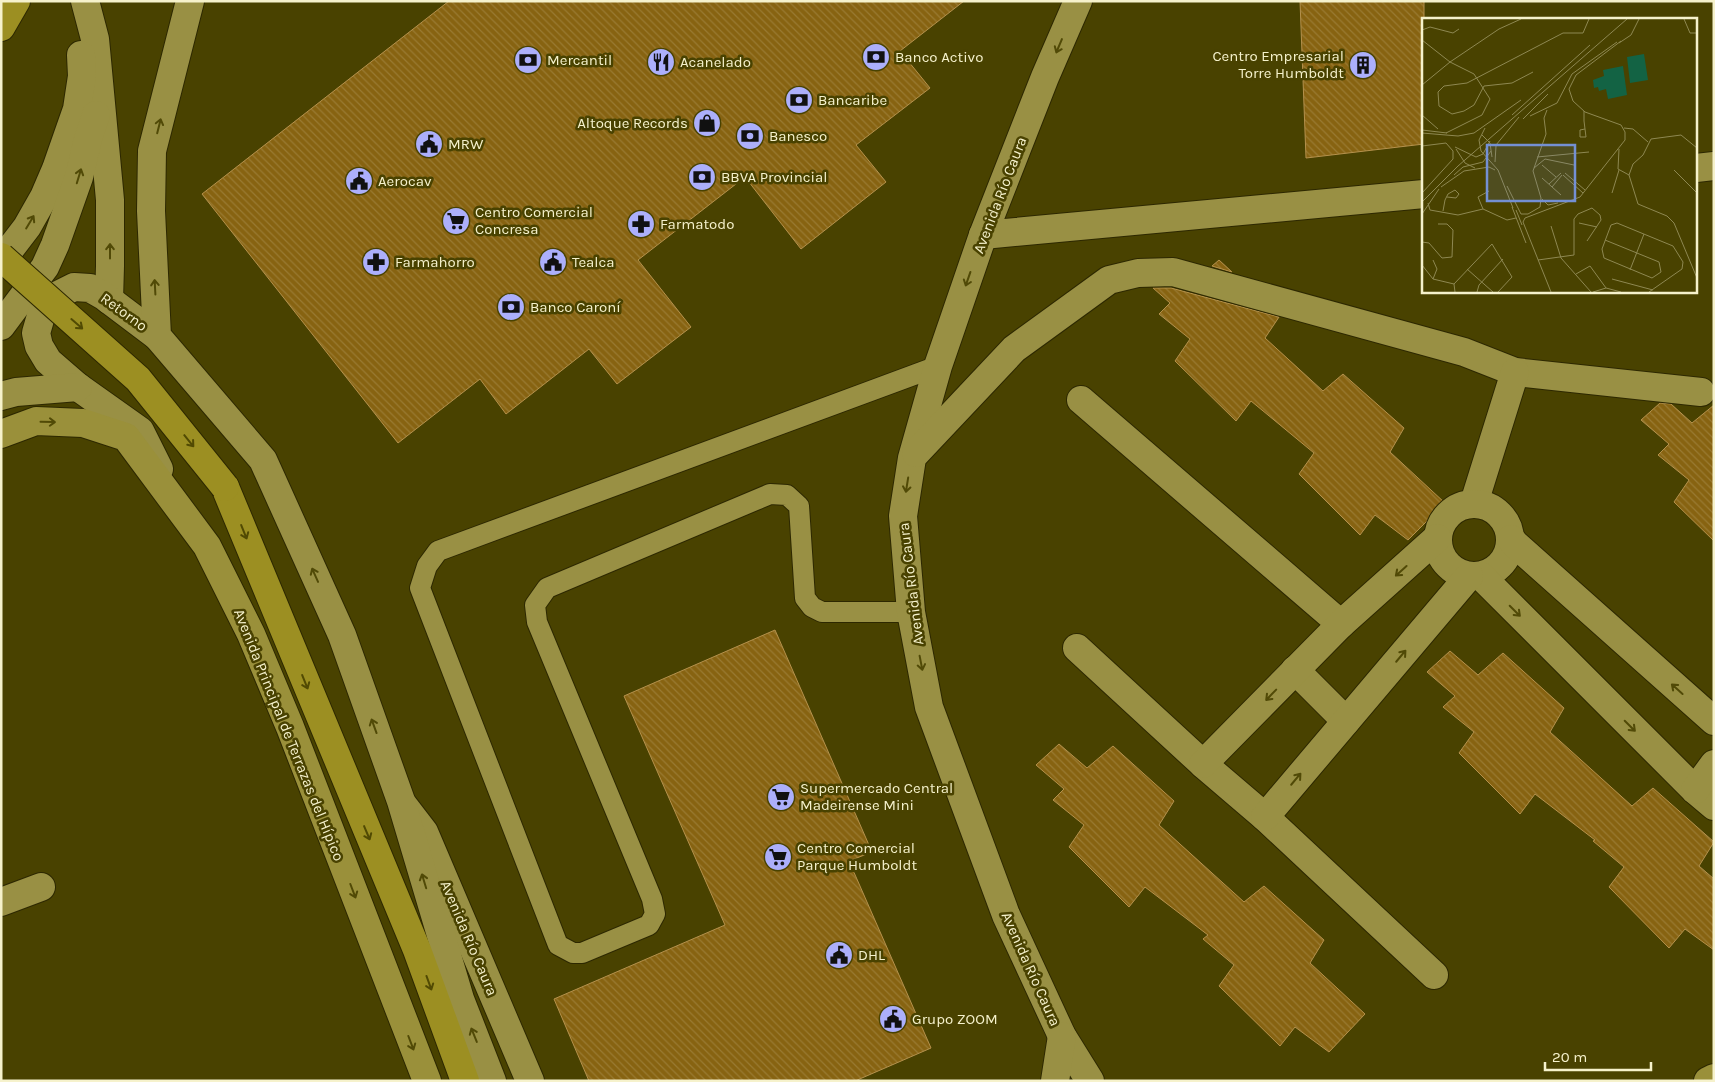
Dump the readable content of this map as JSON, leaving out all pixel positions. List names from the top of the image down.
{
  "streets": {
    "main road": ["Avenida Principal de Terrazas del Hípico"],
    "street": ["Avenida Río Caura", "Retorno"]
  },
  "crossings": [
    ["Retorno", "Avenida Principal de Terrazas del Hípico"]
  ],
  "one_way": ["Avenida Río Caura"],
  "places": {
    "bank": [
      "Banco Activo",
      "Mercantil",
      "Bancaribe",
      "Banesco",
      "BBVA Provincial",
      "Banco Caroní"
    ],
    "restaurant": ["Acanelado"],
    "building": ["Centro Empresarial Torre Humboldt"],
    "shop": ["Altoque Records"],
    "public building": [
      "MRW",
      "Aerocav",
      "Tealca",
      "DHL",
      "Grupo ZOOM"
    ],
    "supermarket": ["Centro Comercial Concresa", "Supermercado Central Madeirense Mini", "Centro Comercial Parque Humboldt"],
    "pharmacy": ["Farmatodo", "Farmahorro"]
  },
  "scale_bar": "20 m"
}
